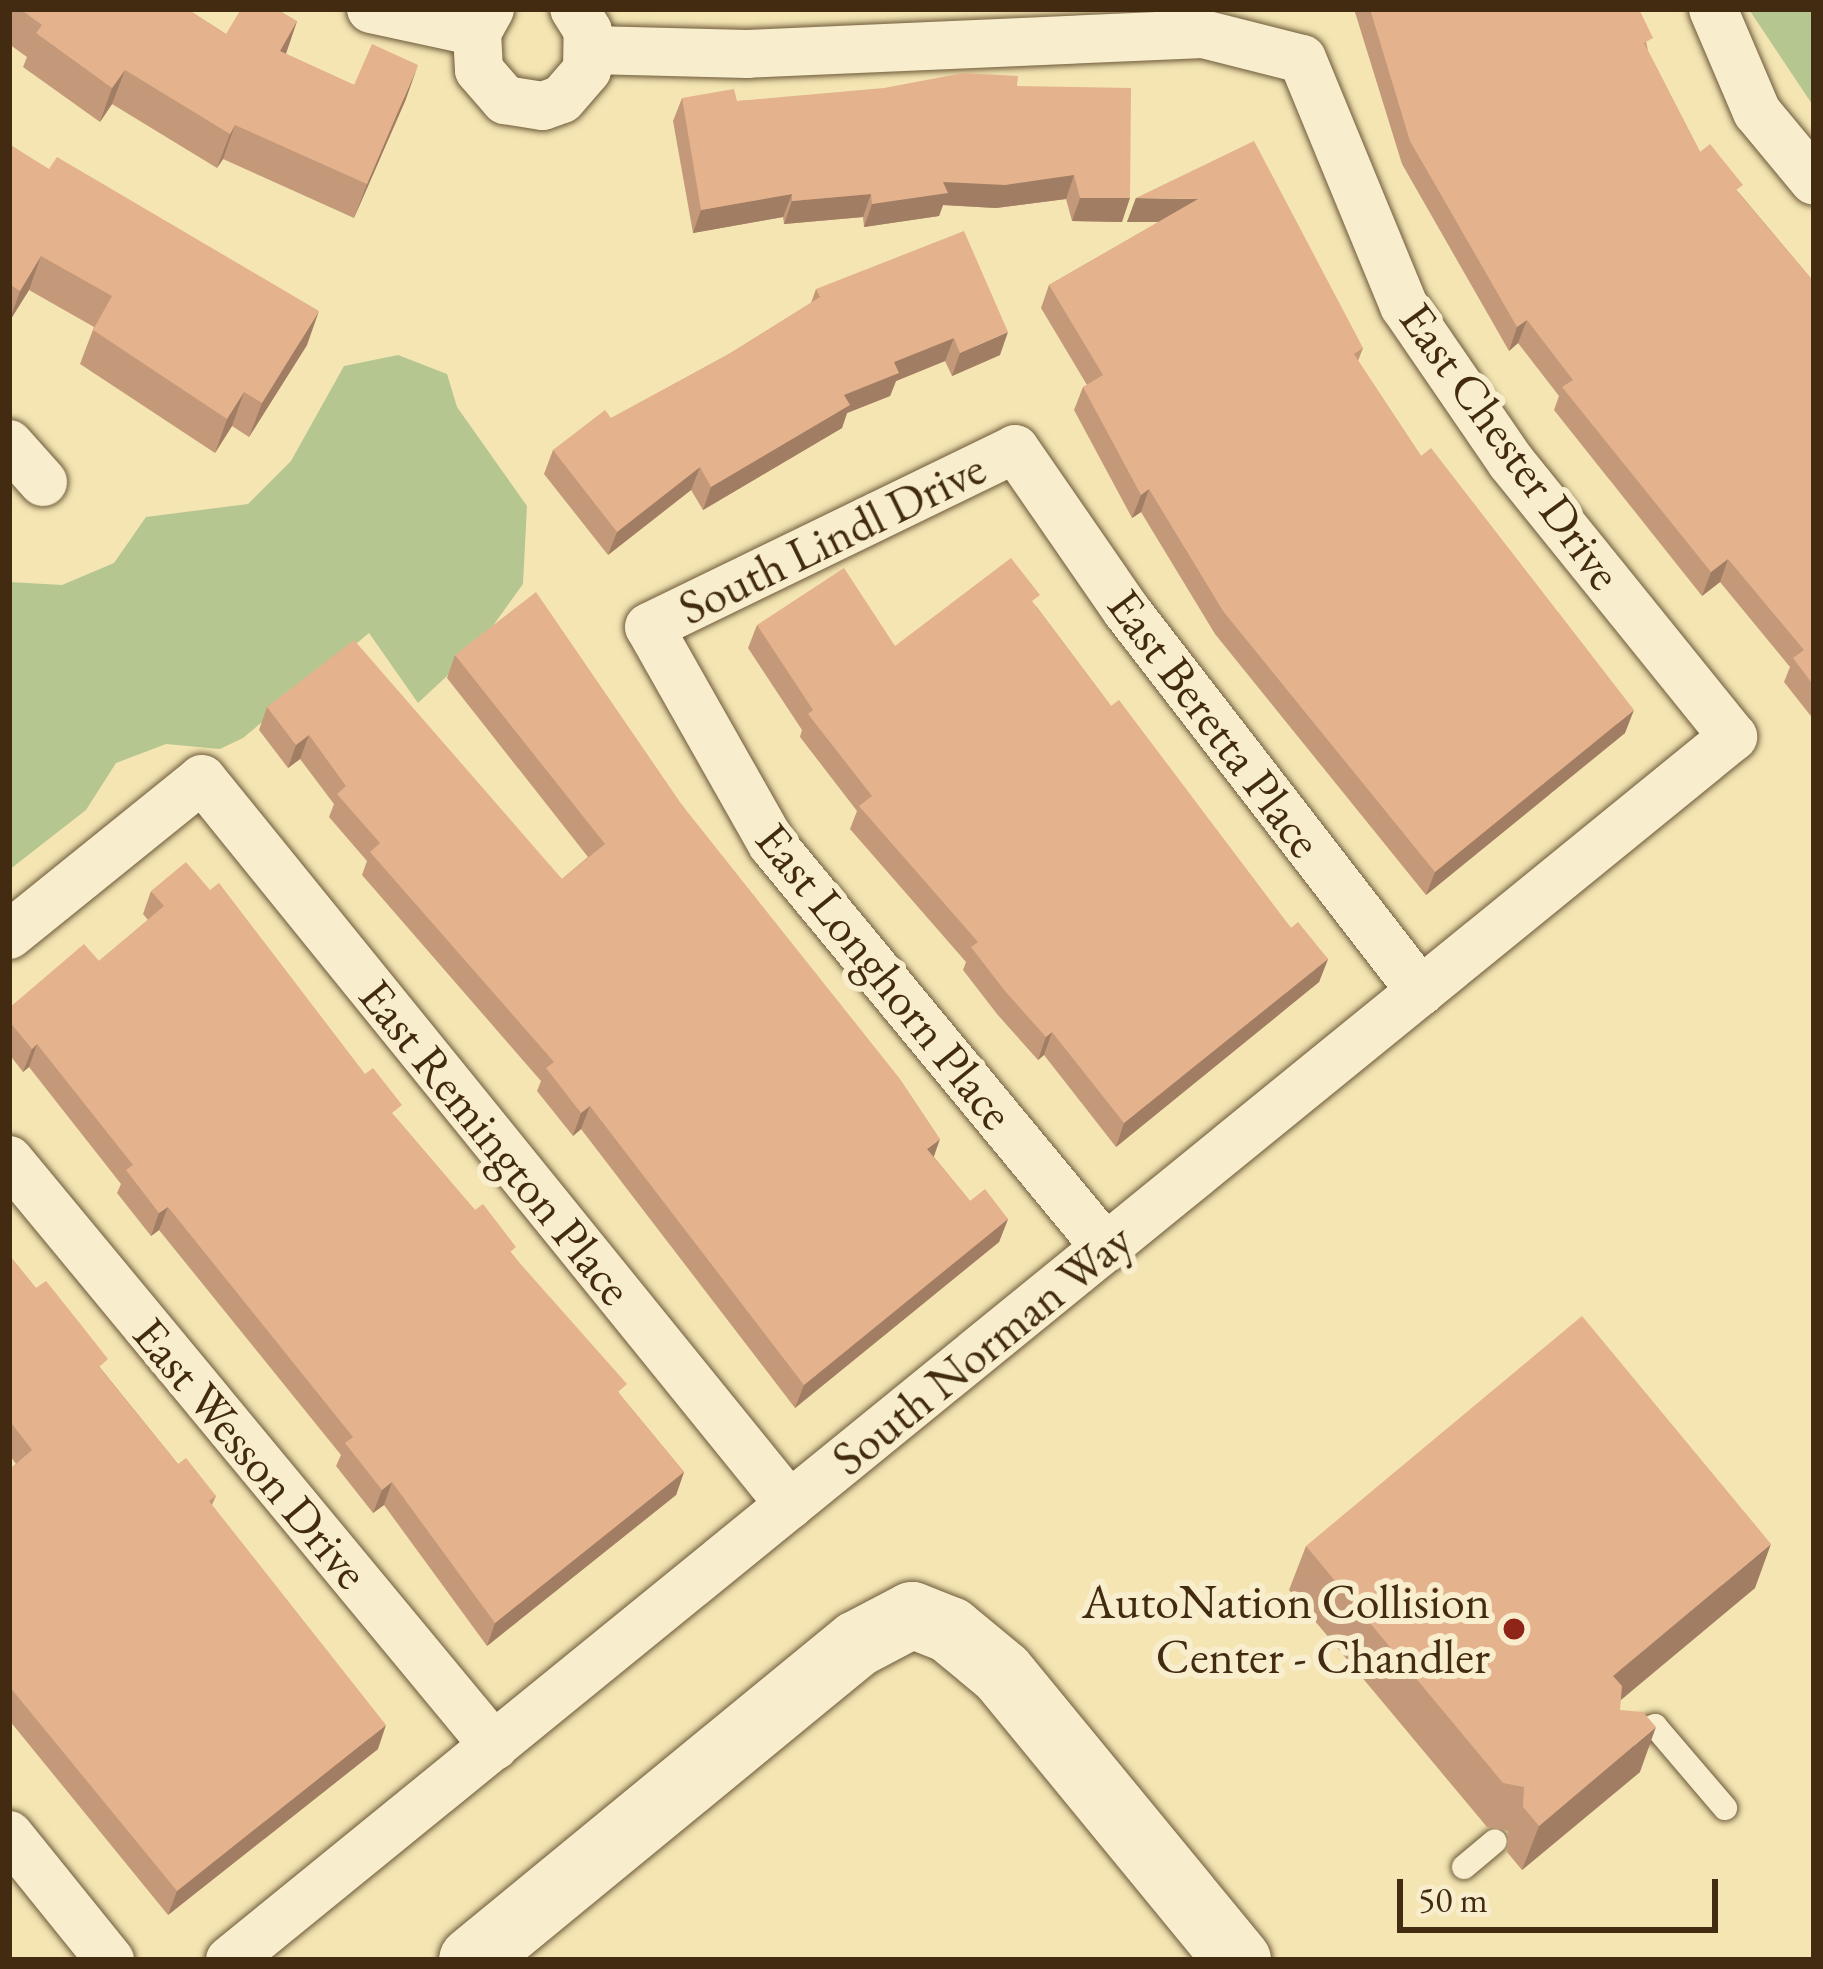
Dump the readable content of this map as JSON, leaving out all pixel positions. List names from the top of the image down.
{
  "streets": {
    "street": [
      "East Chester Drive",
      "South Lindl Drive",
      "East Beretta Place",
      "East Longhorn Place",
      "East Remington Place",
      "South Norman Way",
      "East Wesson Drive"
    ]
  },
  "crossings": [
    ["East Chester Drive", "South Norman Way"],
    ["South Lindl Drive", "East Beretta Place"],
    ["South Lindl Drive", "East Longhorn Place"],
    ["East Beretta Place", "South Norman Way"],
    ["East Longhorn Place", "South Norman Way"],
    ["East Remington Place", "South Norman Way"],
    ["South Norman Way", "East Wesson Drive"]
  ],
  "places": ["AutoNation Collision Center - Chandler"],
  "scale_bar": "50 m"
}
